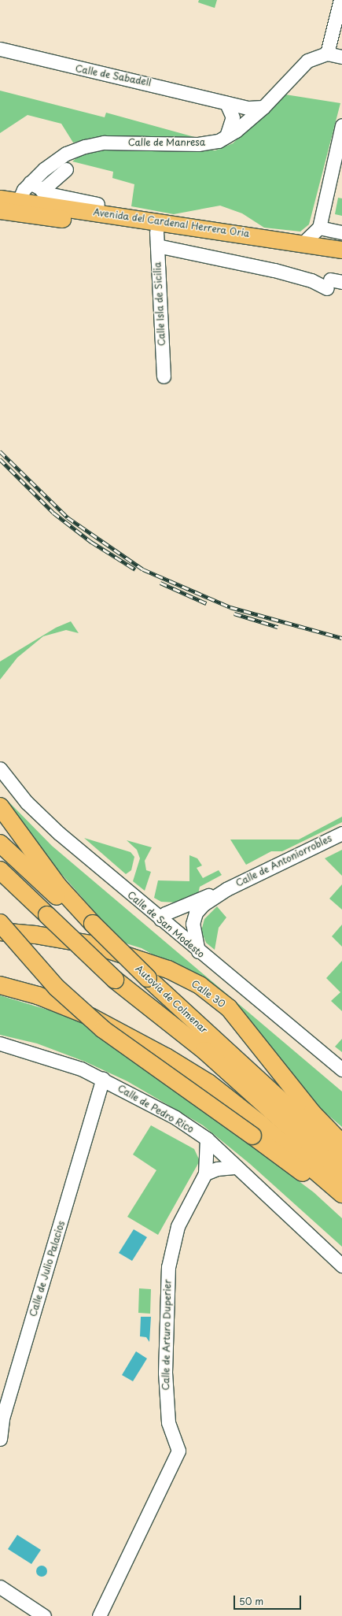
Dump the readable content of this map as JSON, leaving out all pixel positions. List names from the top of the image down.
{
  "streets": {
    "highway": ["Calle 30", "Autovía de Colmenar"],
    "main road": ["Avenida del Cardenal Herrera Oria"],
    "street": [
      "Calle de Sabadell",
      "Calle de Manresa",
      "Calle Isla de Sicilia",
      "Calle de Antoniorrobles",
      "Calle de San Modesto",
      "Calle de Pedro Rico",
      "Calle de Julio Palacios",
      "Calle de Arturo Duperier"
    ]
  },
  "crossings": [
    ["Calle de Sabadell", "Calle de Manresa"],
    ["Calle de Manresa", "Avenida del Cardenal Herrera Oria"],
    ["Avenida del Cardenal Herrera Oria", "Calle Isla de Sicilia"],
    ["Calle de Antoniorrobles", "Calle de San Modesto"],
    ["Calle de Pedro Rico", "Calle de Julio Palacios"],
    ["Calle de Pedro Rico", "Calle de Arturo Duperier"]
  ],
  "scale_bar": "50 m"
}
